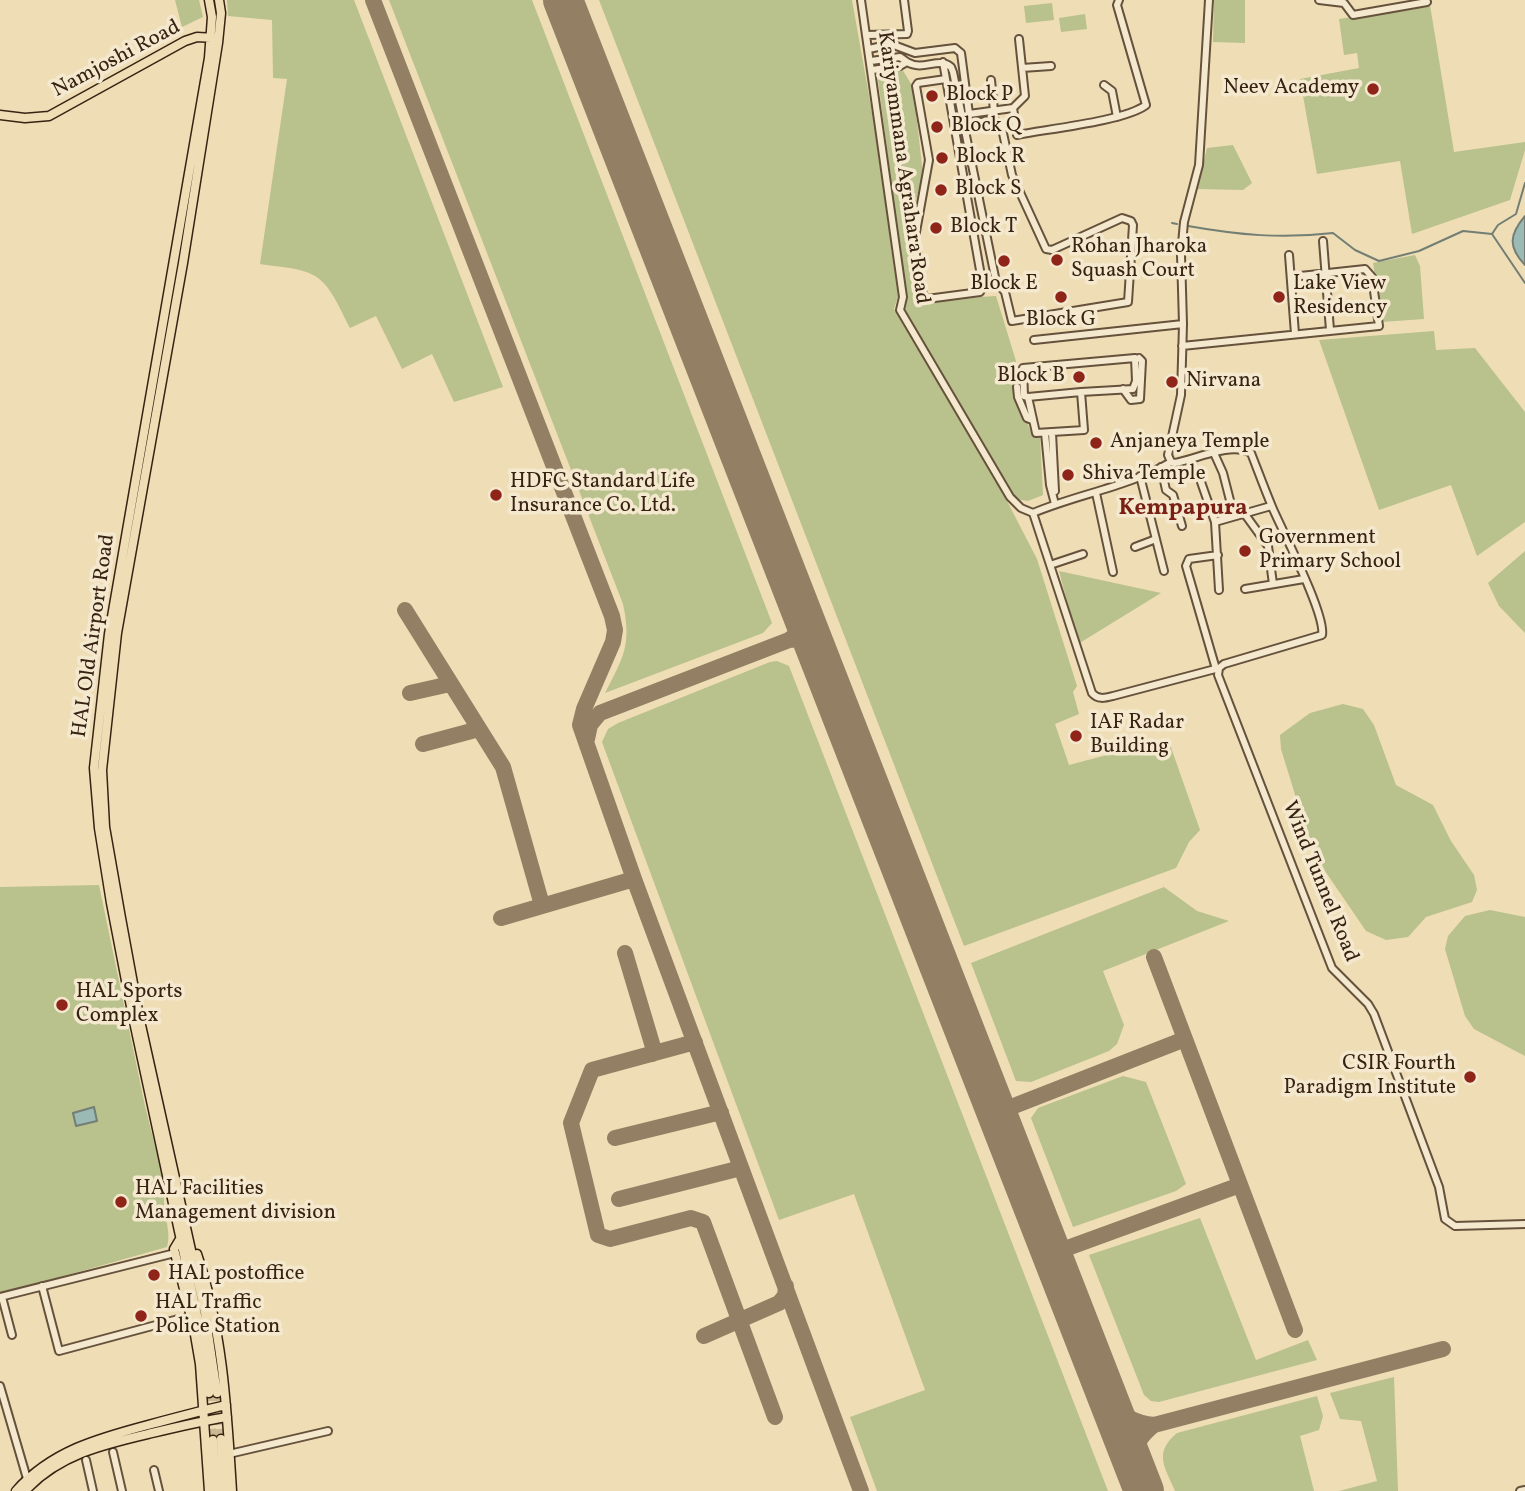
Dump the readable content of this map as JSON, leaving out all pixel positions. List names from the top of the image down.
{
  "streets": {
    "main road": ["Namjoshi Road", "HAL Old Airport Road"],
    "street": ["Kariyammana Agrahara Road", "Wind Tunnel Road"]
  },
  "crossings": [
    ["Namjoshi Road", "HAL Old Airport Road"]
  ],
  "districts": ["Kempapura"],
  "places": [
    "Neev Academy",
    "Block P",
    "Block Q",
    "Block R",
    "Block S",
    "Block T",
    "Rohan Jharoka Squash Court",
    "Block E",
    "Block G",
    "Lake View Residency",
    "Block B",
    "Nirvana",
    "Anjaneya Temple",
    "Shiva Temple",
    "HDFC Standard Life Insurance Co. Ltd.",
    "Government Primary School",
    "IAF Radar Building",
    "HAL Sports Complex",
    "CSIR Fourth Paradigm Institute",
    "HAL Facilities Management division",
    "HAL postoffice",
    "HAL Traffic Police Station"
  ]
}
